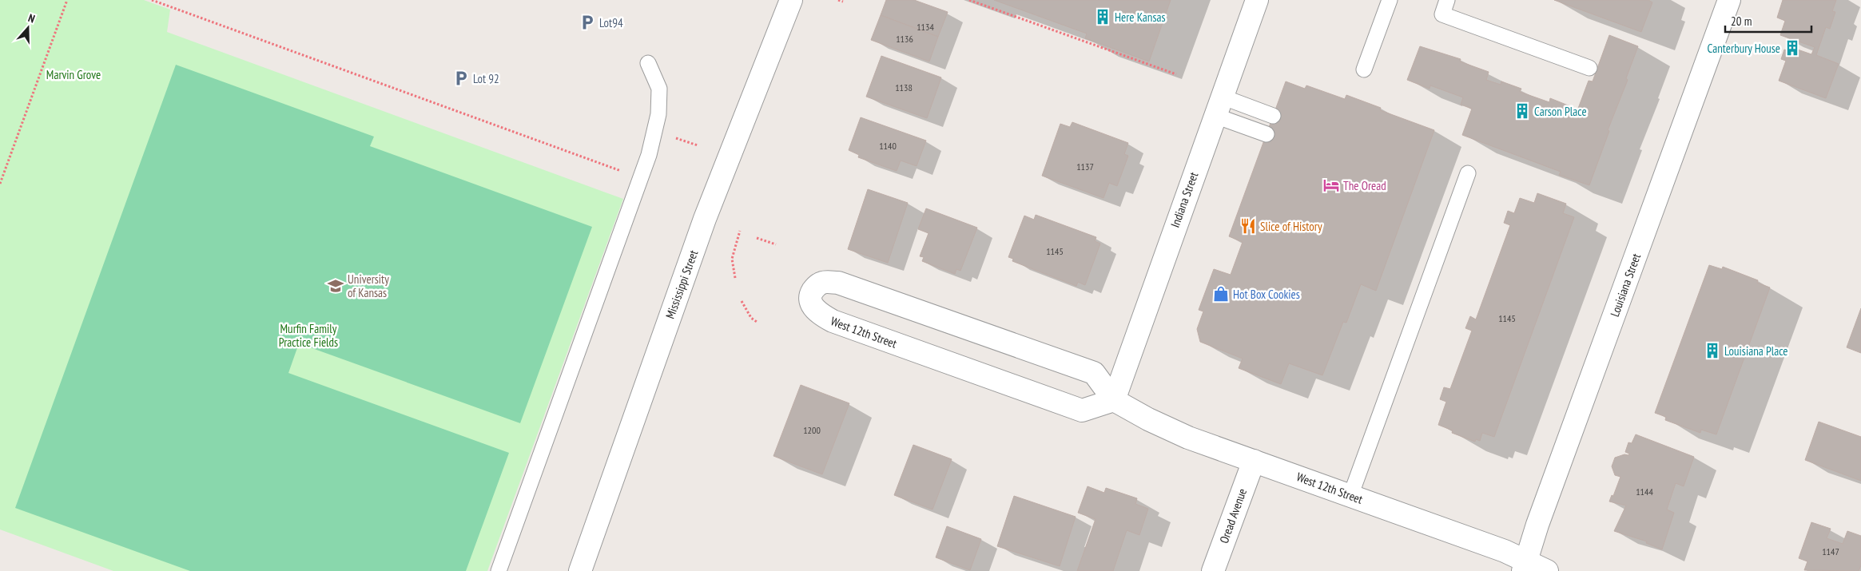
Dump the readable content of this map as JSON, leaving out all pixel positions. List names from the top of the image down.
{
  "streets": {
    "street": [
      "Indiana Street",
      "Mississippi Street",
      "Louisiana Street",
      "West 12th Street",
      "Oread Avenue"
    ]
  },
  "crossings": [
    ["Indiana Street", "West 12th Street"],
    ["Louisiana Street", "West 12th Street"],
    ["West 12th Street", "Oread Avenue"]
  ],
  "parks": ["Marvin Grove", "Murfin Family Practice Fields"],
  "places": {
    "building": [
      "Here Kansas",
      "Canterbury House",
      "Carson Place",
      "Louisiana Place"
    ],
    "parking": ["Lot94", "Lot 92"],
    "hotel": ["The Oread"],
    "restaurant": ["Slice of History"],
    "school or university": ["University of Kansas"],
    "shop": ["Hot Box Cookies"]
  },
  "house_numbers": [
    "1134",
    "1136",
    "1138",
    "1140",
    "1137",
    "1145",
    "1145",
    "1200",
    "1144",
    "1147"
  ],
  "scale_bar": "20 m",
  "north": "top"
}
